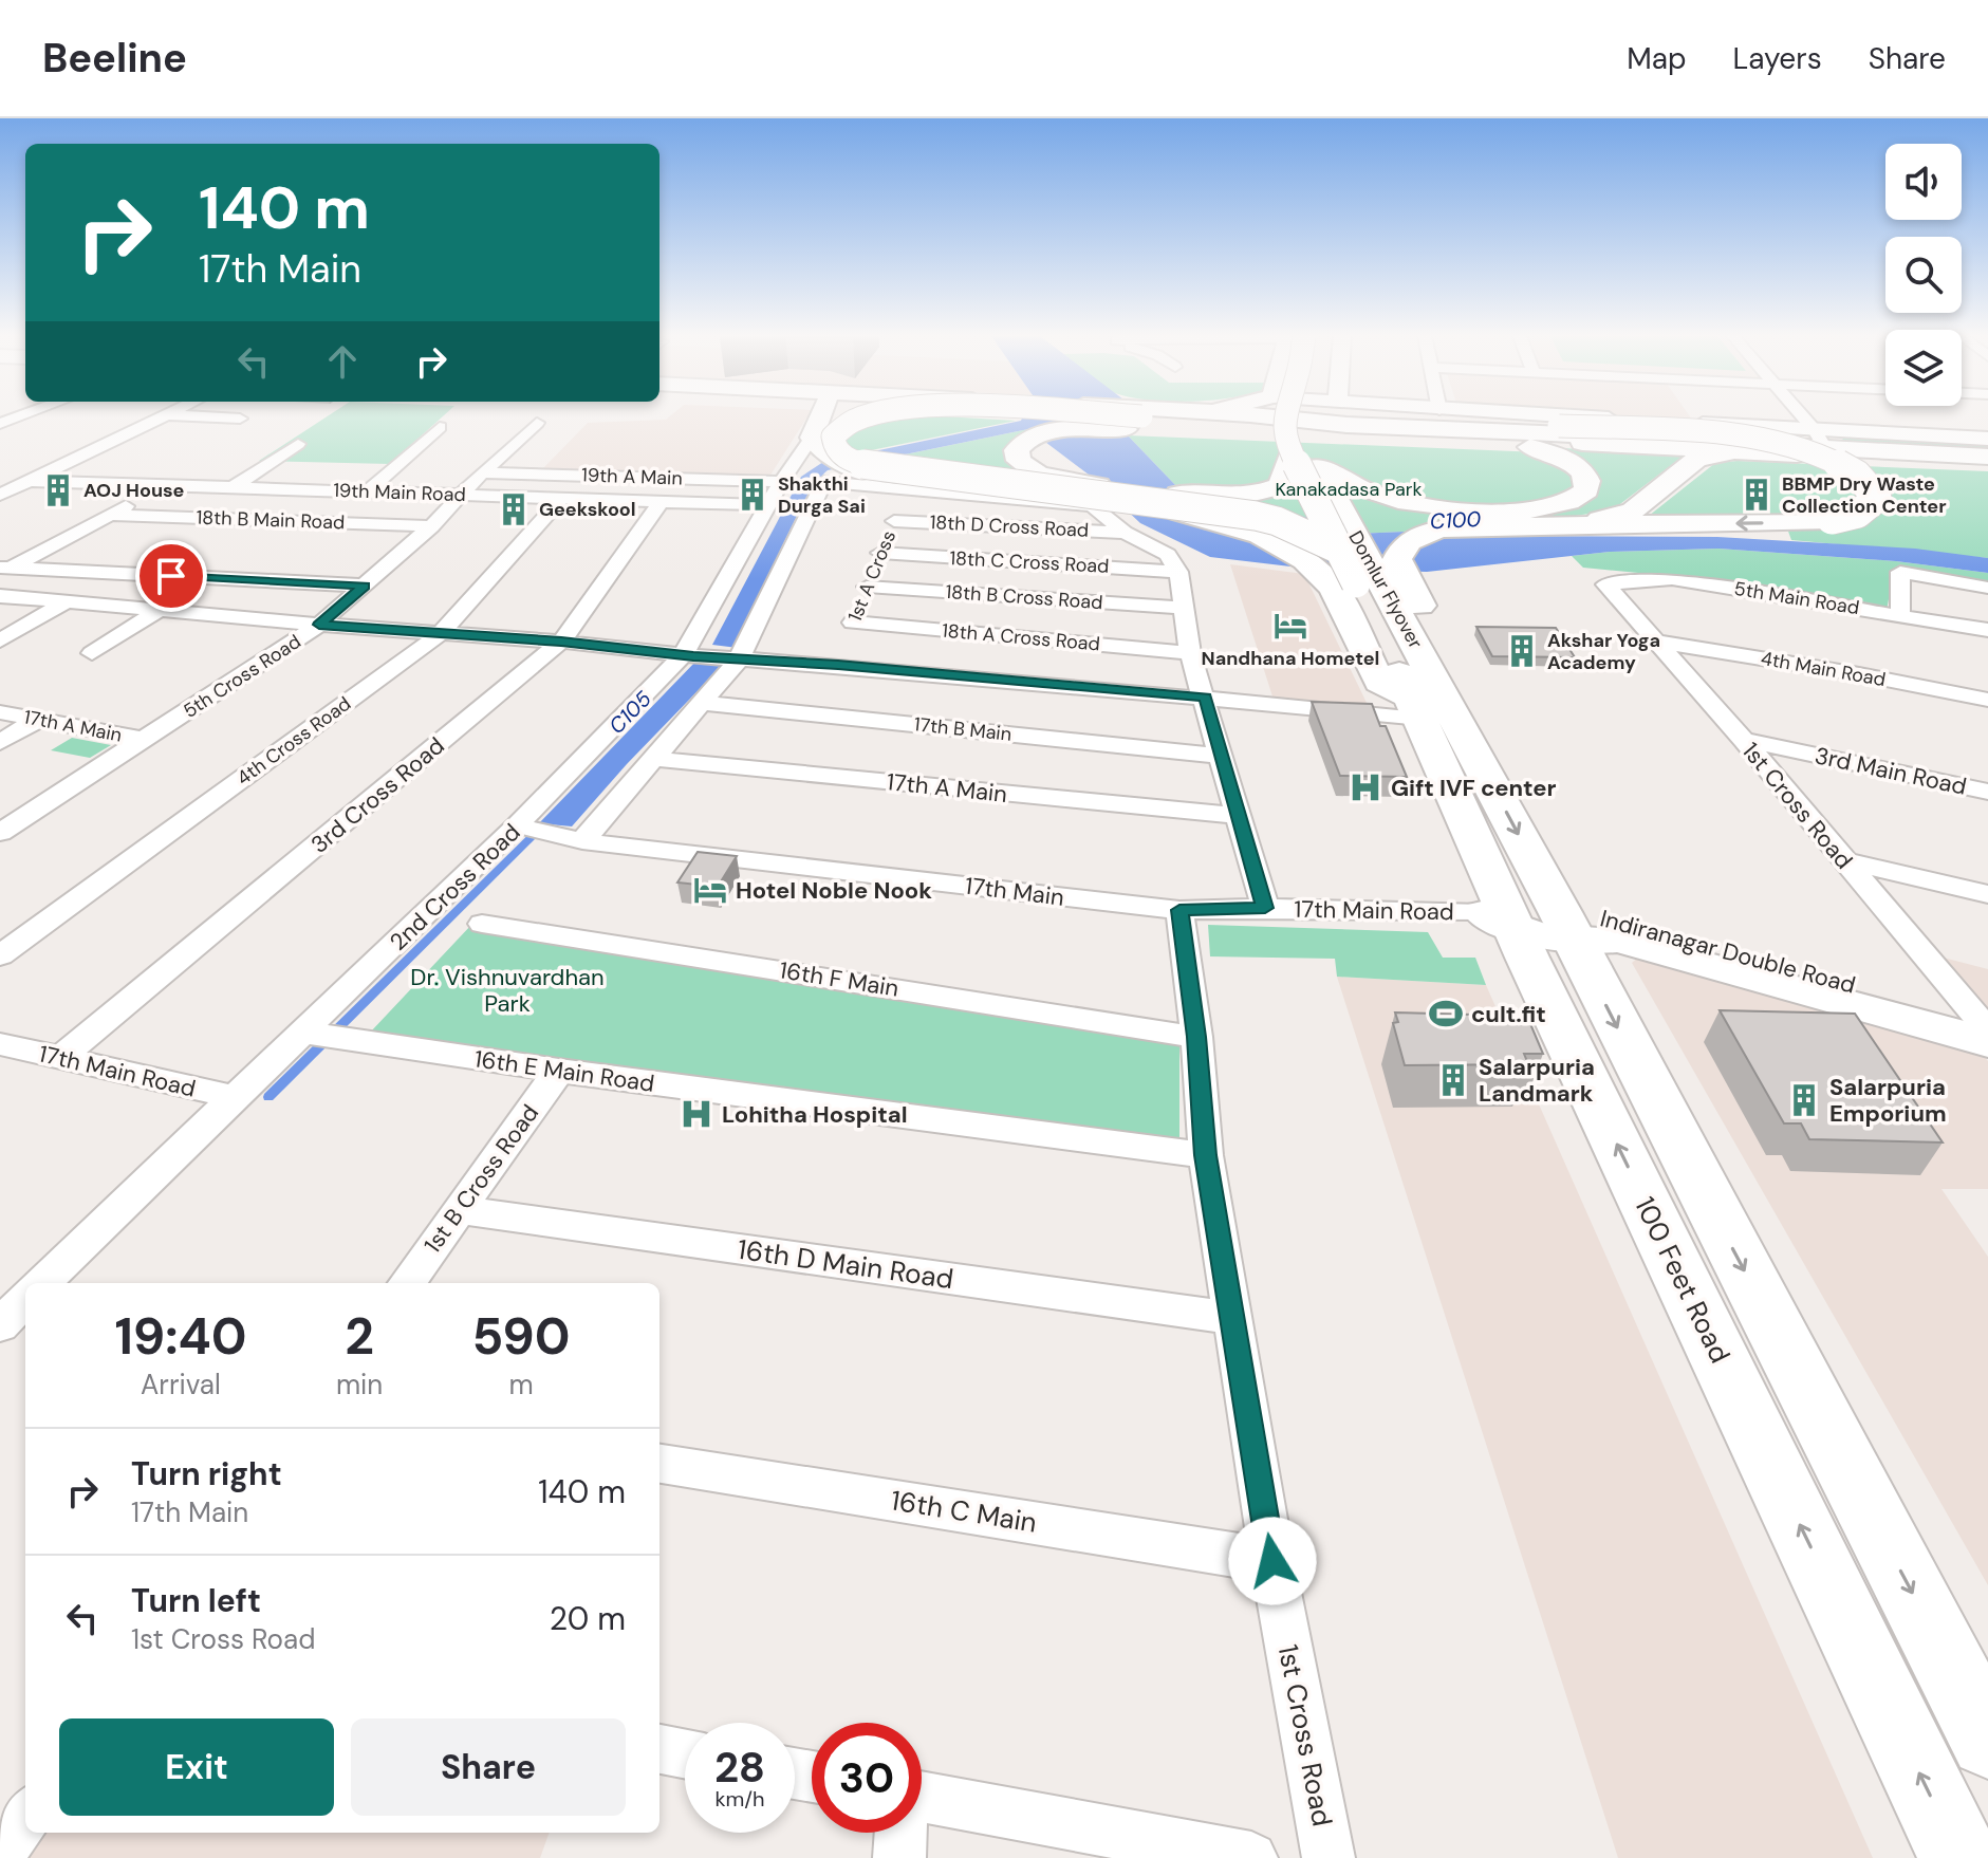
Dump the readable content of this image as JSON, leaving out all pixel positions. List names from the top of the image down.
{
  "streets": {
    "main road": ["Domlur Flyover", "100 Feet Road"],
    "street": [
      "19th A Main",
      "19th Main Road",
      "18th B Main Road",
      "18th D Cross Road",
      "18th C Cross Road",
      "1st A Cross",
      "18th B Cross Road",
      "5th Main Road",
      "18th A Cross Road",
      "4th Main Road",
      "5th Cross Road",
      "17th A Main",
      "17th B Main",
      "4th Cross Road",
      "3rd Main Road",
      "3rd Cross Road",
      "1st Cross Road",
      "2nd Cross Road",
      "17th Main",
      "17th Main Road",
      "Indiranagar Double Road",
      "16th F Main",
      "16th E Main Road",
      "1st B Cross Road",
      "16th D Main Road",
      "16th C Main"
    ]
  },
  "crossings": [
    ["19th A Main", "19th Main Road"],
    ["19th A Main", "5th Cross Road"],
    ["19th A Main", "2nd Cross Road"],
    ["19th Main Road", "5th Cross Road"],
    ["19th Main Road", "4th Cross Road"],
    ["19th Main Road", "3rd Cross Road"],
    ["19th Main Road", "2nd Cross Road"],
    ["18th B Main Road", "5th Cross Road"],
    ["18th D Cross Road", "1st A Cross"],
    ["18th C Cross Road", "1st A Cross"],
    ["1st A Cross", "18th B Cross Road"],
    ["1st A Cross", "18th A Cross Road"],
    ["Domlur Flyover", "100 Feet Road"],
    ["5th Main Road", "1st Cross Road"],
    ["4th Main Road", "1st Cross Road"],
    ["5th Cross Road", "17th A Main"],
    ["3rd Main Road", "1st Cross Road"],
    ["3rd Cross Road", "17th Main Road"],
    ["1st Cross Road", "17th Main"],
    ["1st Cross Road", "Indiranagar Double Road"],
    ["1st Cross Road", "16th F Main"],
    ["1st Cross Road", "16th E Main Road"],
    ["1st Cross Road", "16th D Main Road"],
    ["1st Cross Road", "16th C Main"],
    ["2nd Cross Road", "17th Main Road"],
    ["2nd Cross Road", "16th E Main Road"],
    ["17th Main", "17th Main Road"],
    ["17th Main Road", "Indiranagar Double Road"],
    ["17th Main Road", "100 Feet Road"],
    ["Indiranagar Double Road", "100 Feet Road"],
    ["16th E Main Road", "1st B Cross Road"],
    ["1st B Cross Road", "16th D Main Road"]
  ],
  "water": ["C100", "C105"],
  "parks": ["Kanakadasa Park", "Dr. Vishnuvardhan Park"],
  "places": {
    "building": [
      "AOJ House",
      "Shakthi Durga Sai",
      "BBMP Dry Waste Collection Center",
      "Geekskool",
      "Akshar Yoga Academy",
      "Salarpuria Landmark",
      "Salarpuria Emporium"
    ],
    "hotel": ["Nandhana Hometel", "Hotel Noble Nook"],
    "hospital": ["Gift IVF center", "Lohitha Hospital"],
    "sports": ["cult.fit"]
  },
  "page": {
    "header": "Beeline",
    "nav": ["Map", "Layers", "Share"],
    "turn": ["140 m", "17th Main"],
    "eta": [
      "19:40",
      "Arrival",
      "2",
      "min",
      "590",
      "m"
    ],
    "list": [
      {
        "name": "Turn right",
        "note": "17th Main",
        "value": "140 m"
      },
      {
        "name": "Turn left",
        "note": "1st Cross Road",
        "value": "20 m"
      }
    ],
    "buttons": ["Exit", "Share"],
    "speed": "28 km/h",
    "limit": "30"
  }
}
